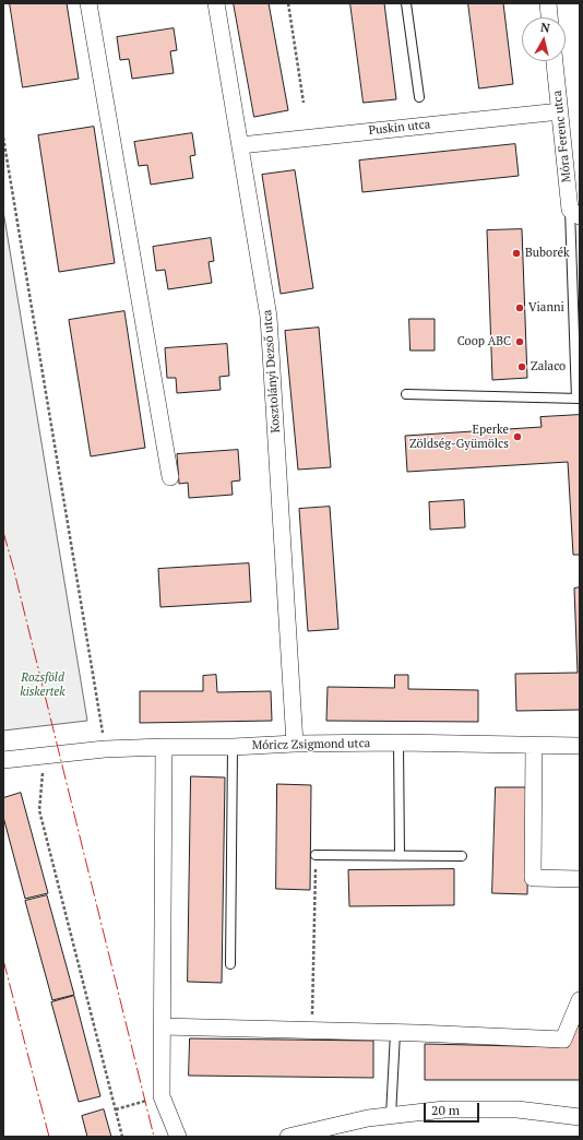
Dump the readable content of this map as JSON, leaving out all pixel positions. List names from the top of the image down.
{
  "streets": {
    "street": [
      "Puskin utca",
      "Móra Ferenc utca",
      "Kosztolányi Dezső utca",
      "Móricz Zsigmond utca"
    ]
  },
  "crossings": [
    ["Puskin utca", "Móra Ferenc utca"],
    ["Puskin utca", "Kosztolányi Dezső utca"],
    ["Kosztolányi Dezső utca", "Móricz Zsigmond utca"]
  ],
  "parks": ["Rozsföld kiskertek"],
  "places": [
    "Buborék",
    "Vianni",
    "Coop ABC",
    "Zalaco",
    "Eperke Zöldség-Gyümölcs"
  ],
  "scale_bar": "20 m",
  "north": "top"
}
